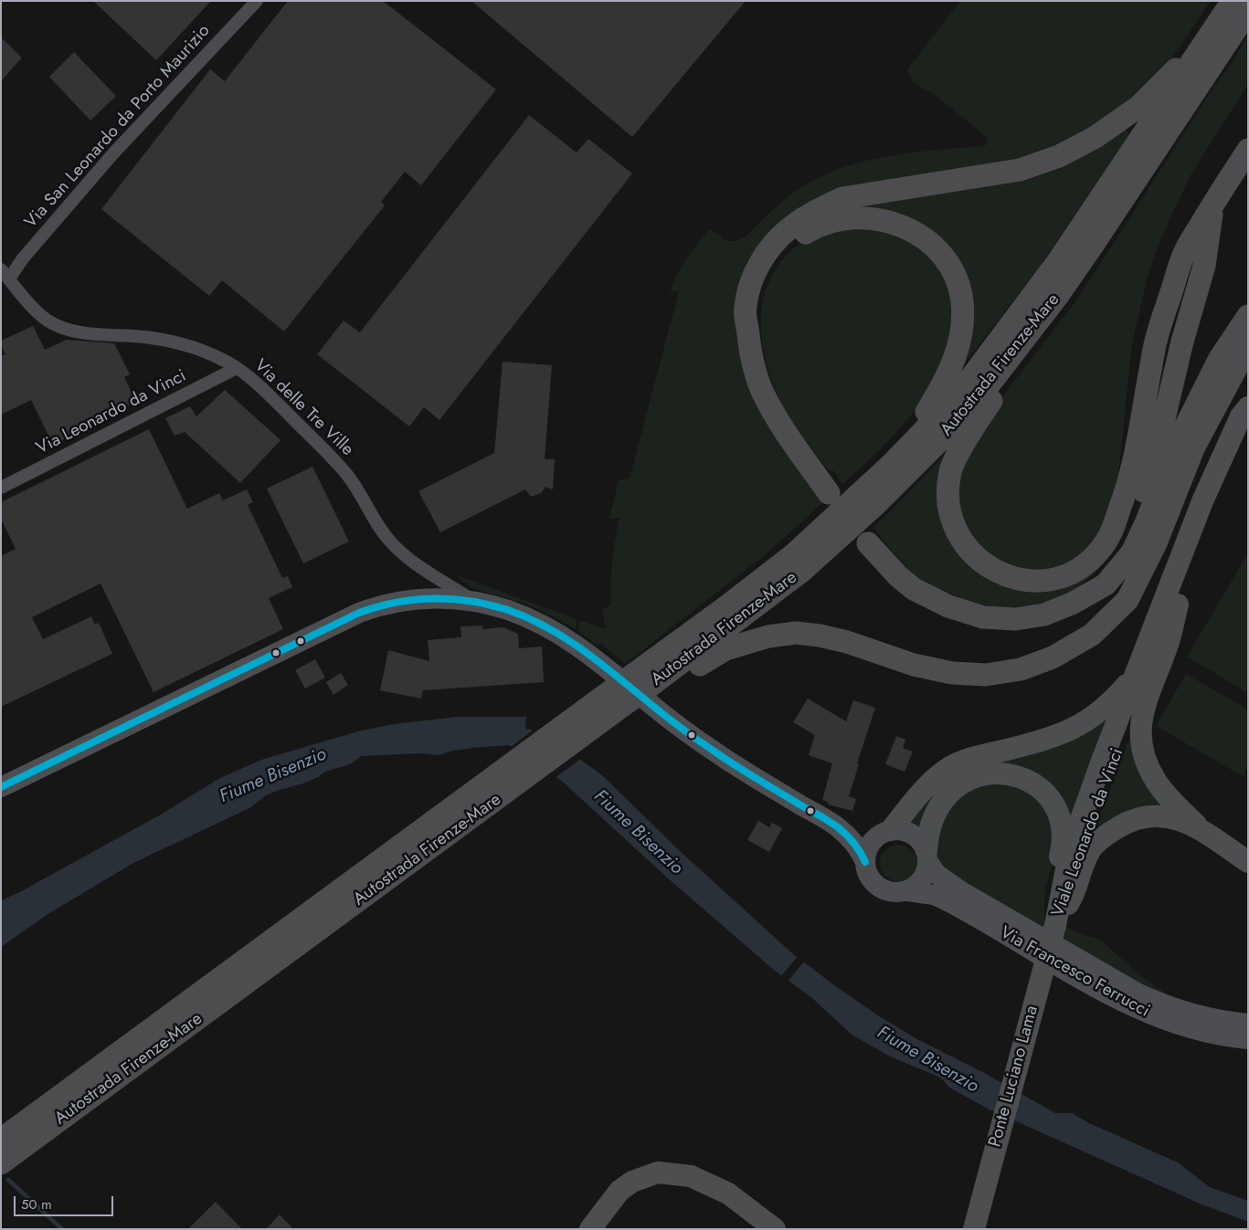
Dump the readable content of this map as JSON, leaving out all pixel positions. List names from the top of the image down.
{
  "streets": {
    "highway": ["Autostrada Firenze-Mare", "Viale Leonardo da Vinci", "Ponte Luciano Lama"],
    "main road": ["Via Francesco Ferrucci"],
    "street": ["Via San Leonardo da Porto Maurizio", "Via delle Tre Ville", "Via Leonardo da Vinci"]
  },
  "crossings": [
    ["Via San Leonardo da Porto Maurizio", "Via delle Tre Ville"],
    ["Via delle Tre Ville", "Via Leonardo da Vinci"],
    ["Via delle Tre Ville", "Via Francesco Ferrucci"],
    ["Viale Leonardo da Vinci", "Ponte Luciano Lama"]
  ],
  "water": ["Fiume Bisenzio"],
  "scale_bar": "50 m"
}
